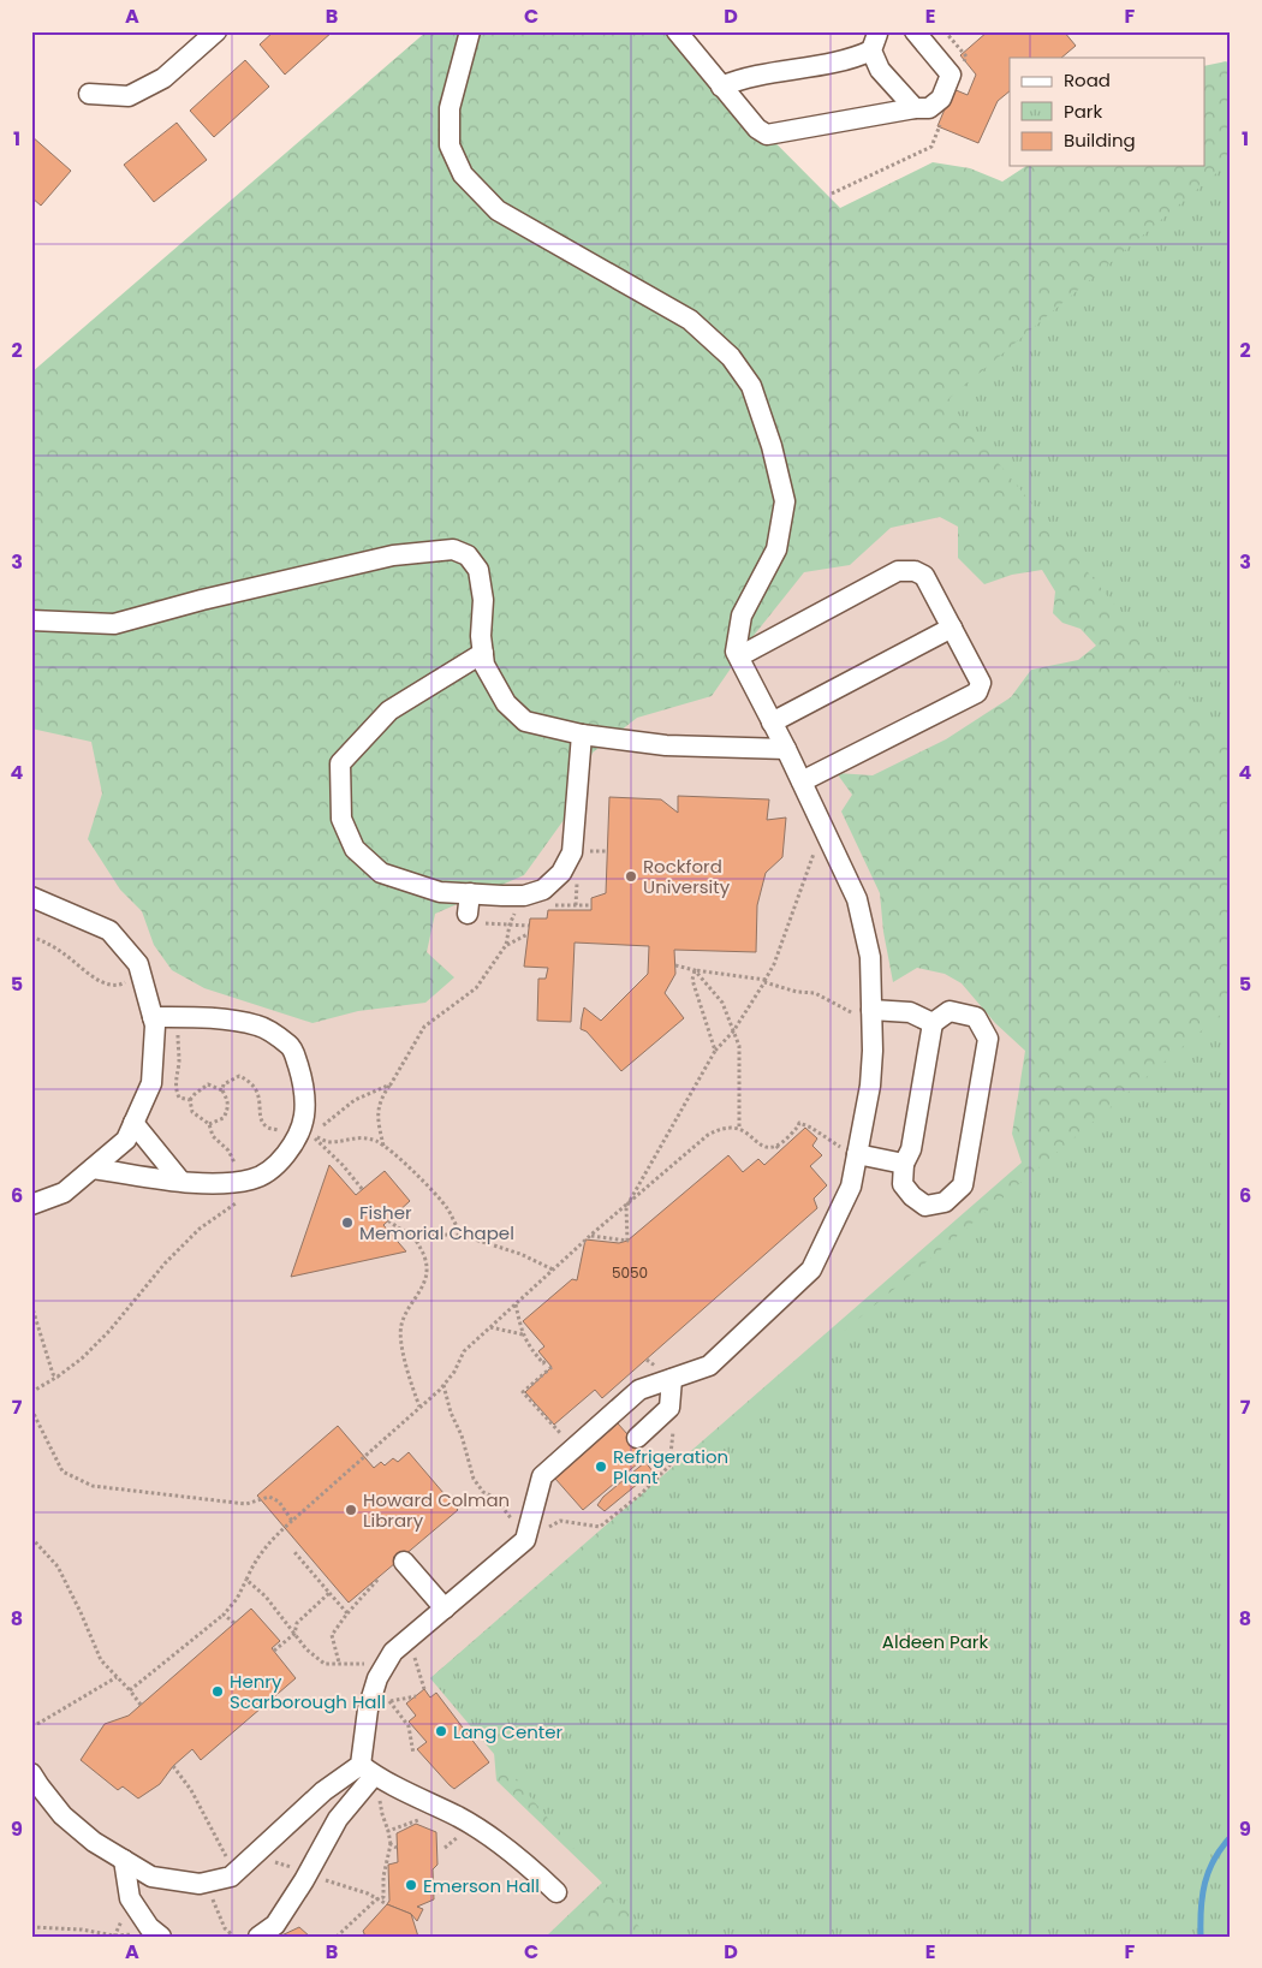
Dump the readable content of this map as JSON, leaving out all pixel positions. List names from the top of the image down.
{
  "parks": ["Aldeen Park"],
  "places": [
    "Rockford University",
    "Fisher Memorial Chapel",
    "Refrigeration Plant",
    "Howard Colman Library",
    "Henry Scarborough Hall",
    "Lang Center",
    "Emerson Hall"
  ],
  "house_numbers": ["5050"],
  "legend": ["Road", "Park", "Building"],
  "grid": {
    "columns": [
      "A",
      "B",
      "C",
      "D",
      "E",
      "F"
    ],
    "rows": [
      "1",
      "2",
      "3",
      "4",
      "5",
      "6",
      "7",
      "8",
      "9"
    ]
  }
}
